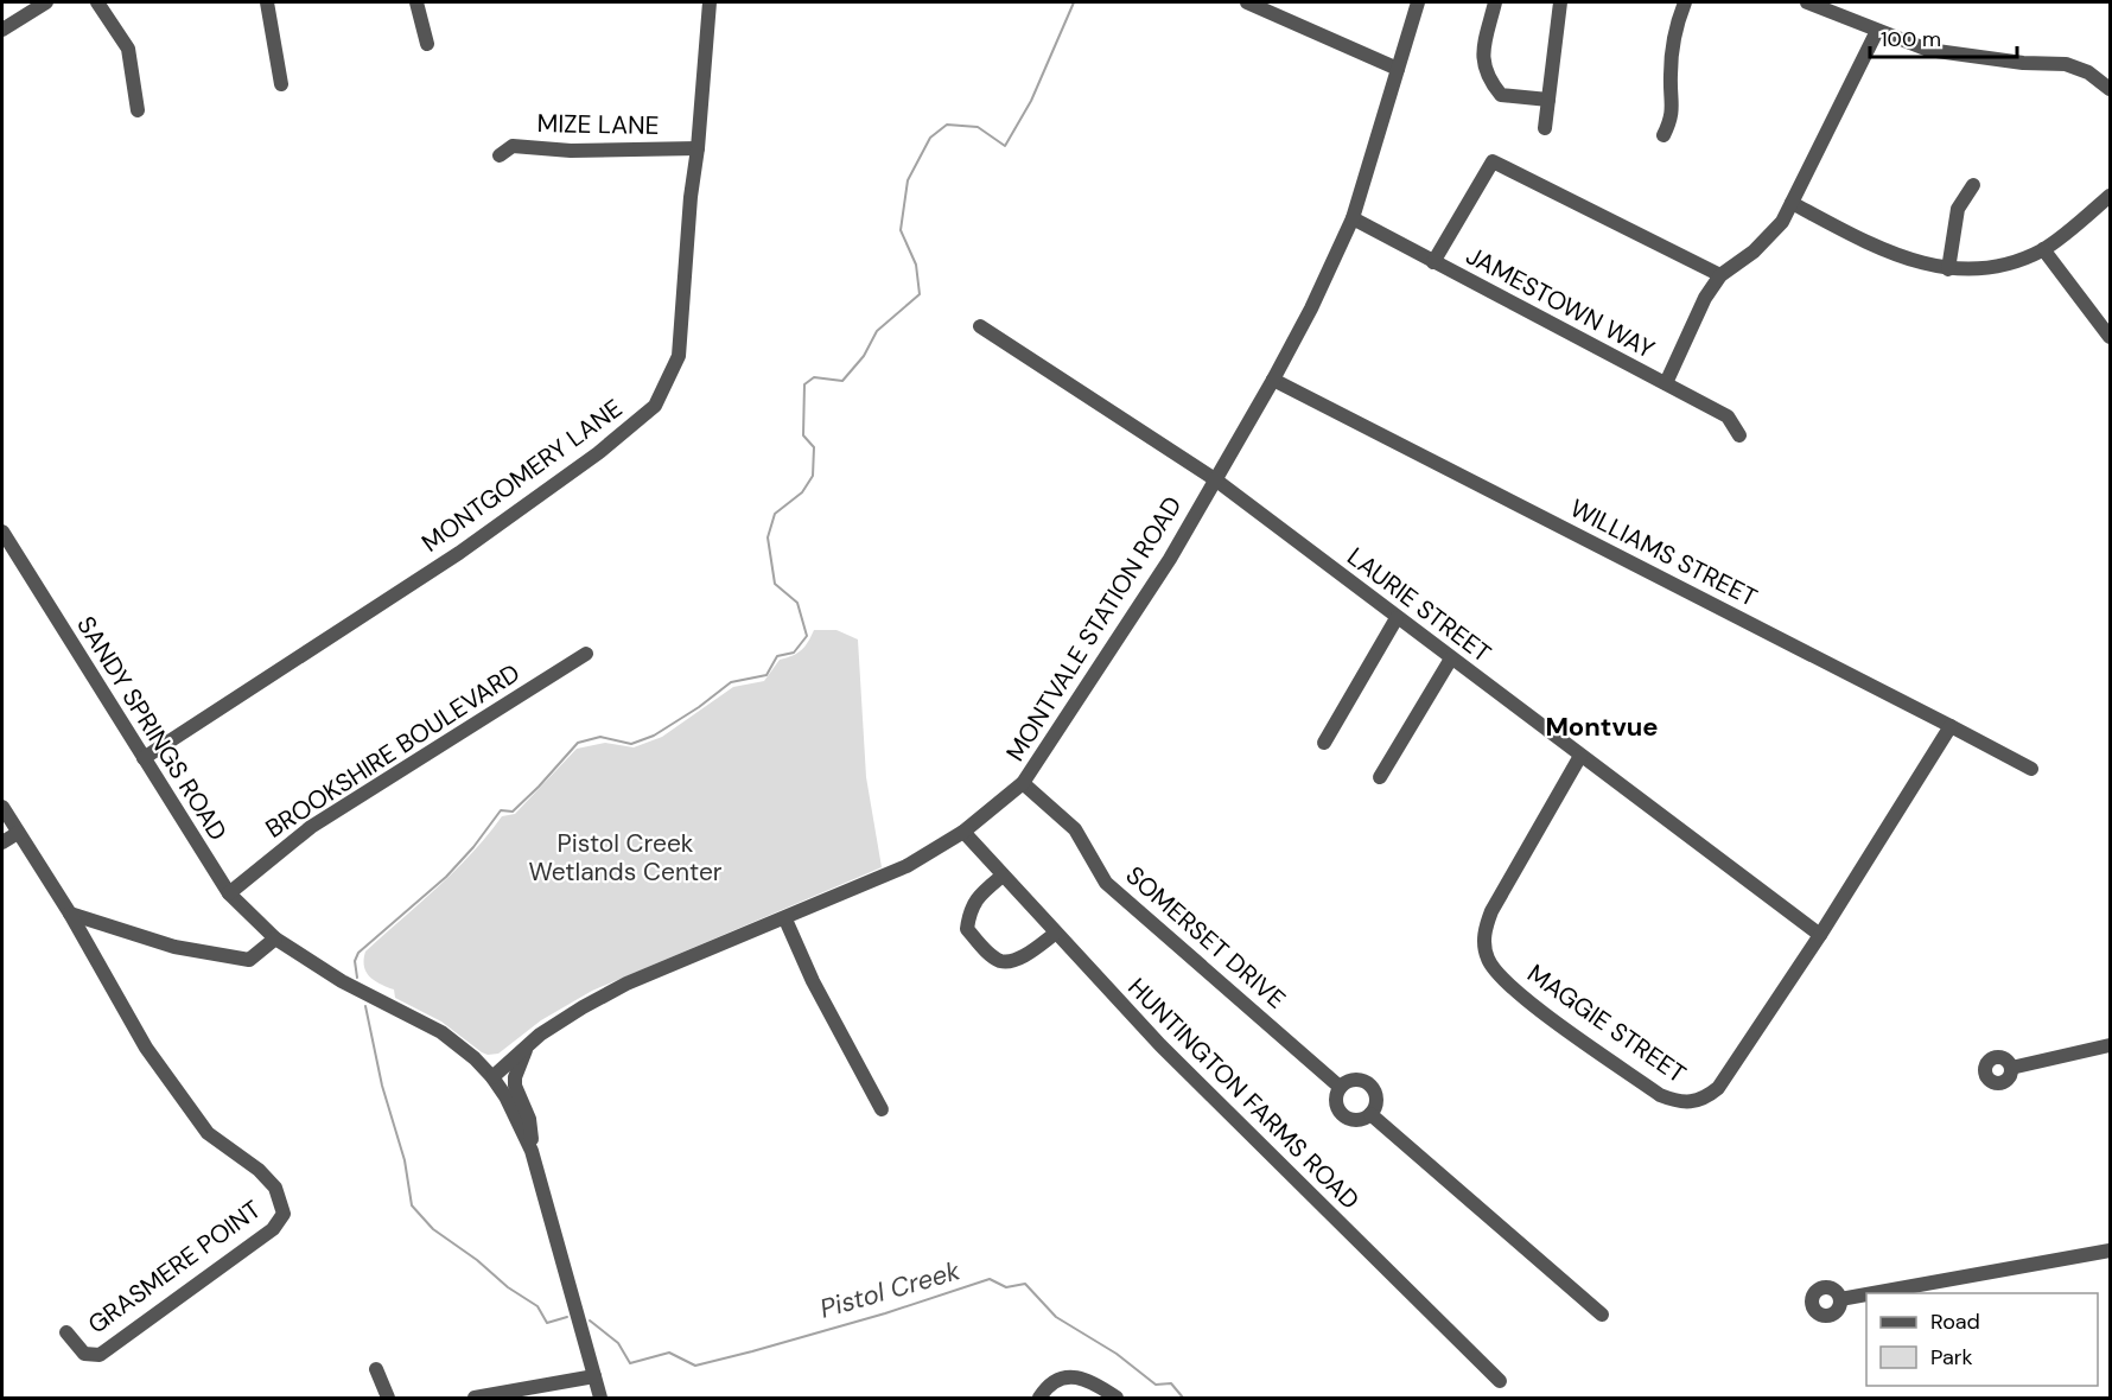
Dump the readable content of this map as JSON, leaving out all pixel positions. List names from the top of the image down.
{
  "streets": {
    "street": [
      "MIZE LANE",
      "JAMESTOWN WAY",
      "MONTGOMERY LANE",
      "WILLIAMS STREET",
      "LAURIE STREET",
      "MONTVALE STATION ROAD",
      "SANDY SPRINGS ROAD",
      "BROOKSHIRE BOULEVARD",
      "SOMERSET DRIVE",
      "MAGGIE STREET",
      "HUNTINGTON FARMS ROAD",
      "GRASMERE POINT"
    ]
  },
  "crossings": [
    ["MIZE LANE", "MONTGOMERY LANE"],
    ["JAMESTOWN WAY", "MONTVALE STATION ROAD"],
    ["MONTGOMERY LANE", "SANDY SPRINGS ROAD"],
    ["WILLIAMS STREET", "MONTVALE STATION ROAD"],
    ["WILLIAMS STREET", "MAGGIE STREET"],
    ["LAURIE STREET", "MONTVALE STATION ROAD"],
    ["LAURIE STREET", "MAGGIE STREET"],
    ["MONTVALE STATION ROAD", "SANDY SPRINGS ROAD"],
    ["MONTVALE STATION ROAD", "SOMERSET DRIVE"],
    ["MONTVALE STATION ROAD", "HUNTINGTON FARMS ROAD"],
    ["SANDY SPRINGS ROAD", "BROOKSHIRE BOULEVARD"]
  ],
  "districts": ["Montvue"],
  "water": ["Pistol Creek"],
  "parks": ["Pistol Creek Wetlands Center"],
  "legend": ["Road", "Park"],
  "scale_bar": "100 m"
}
